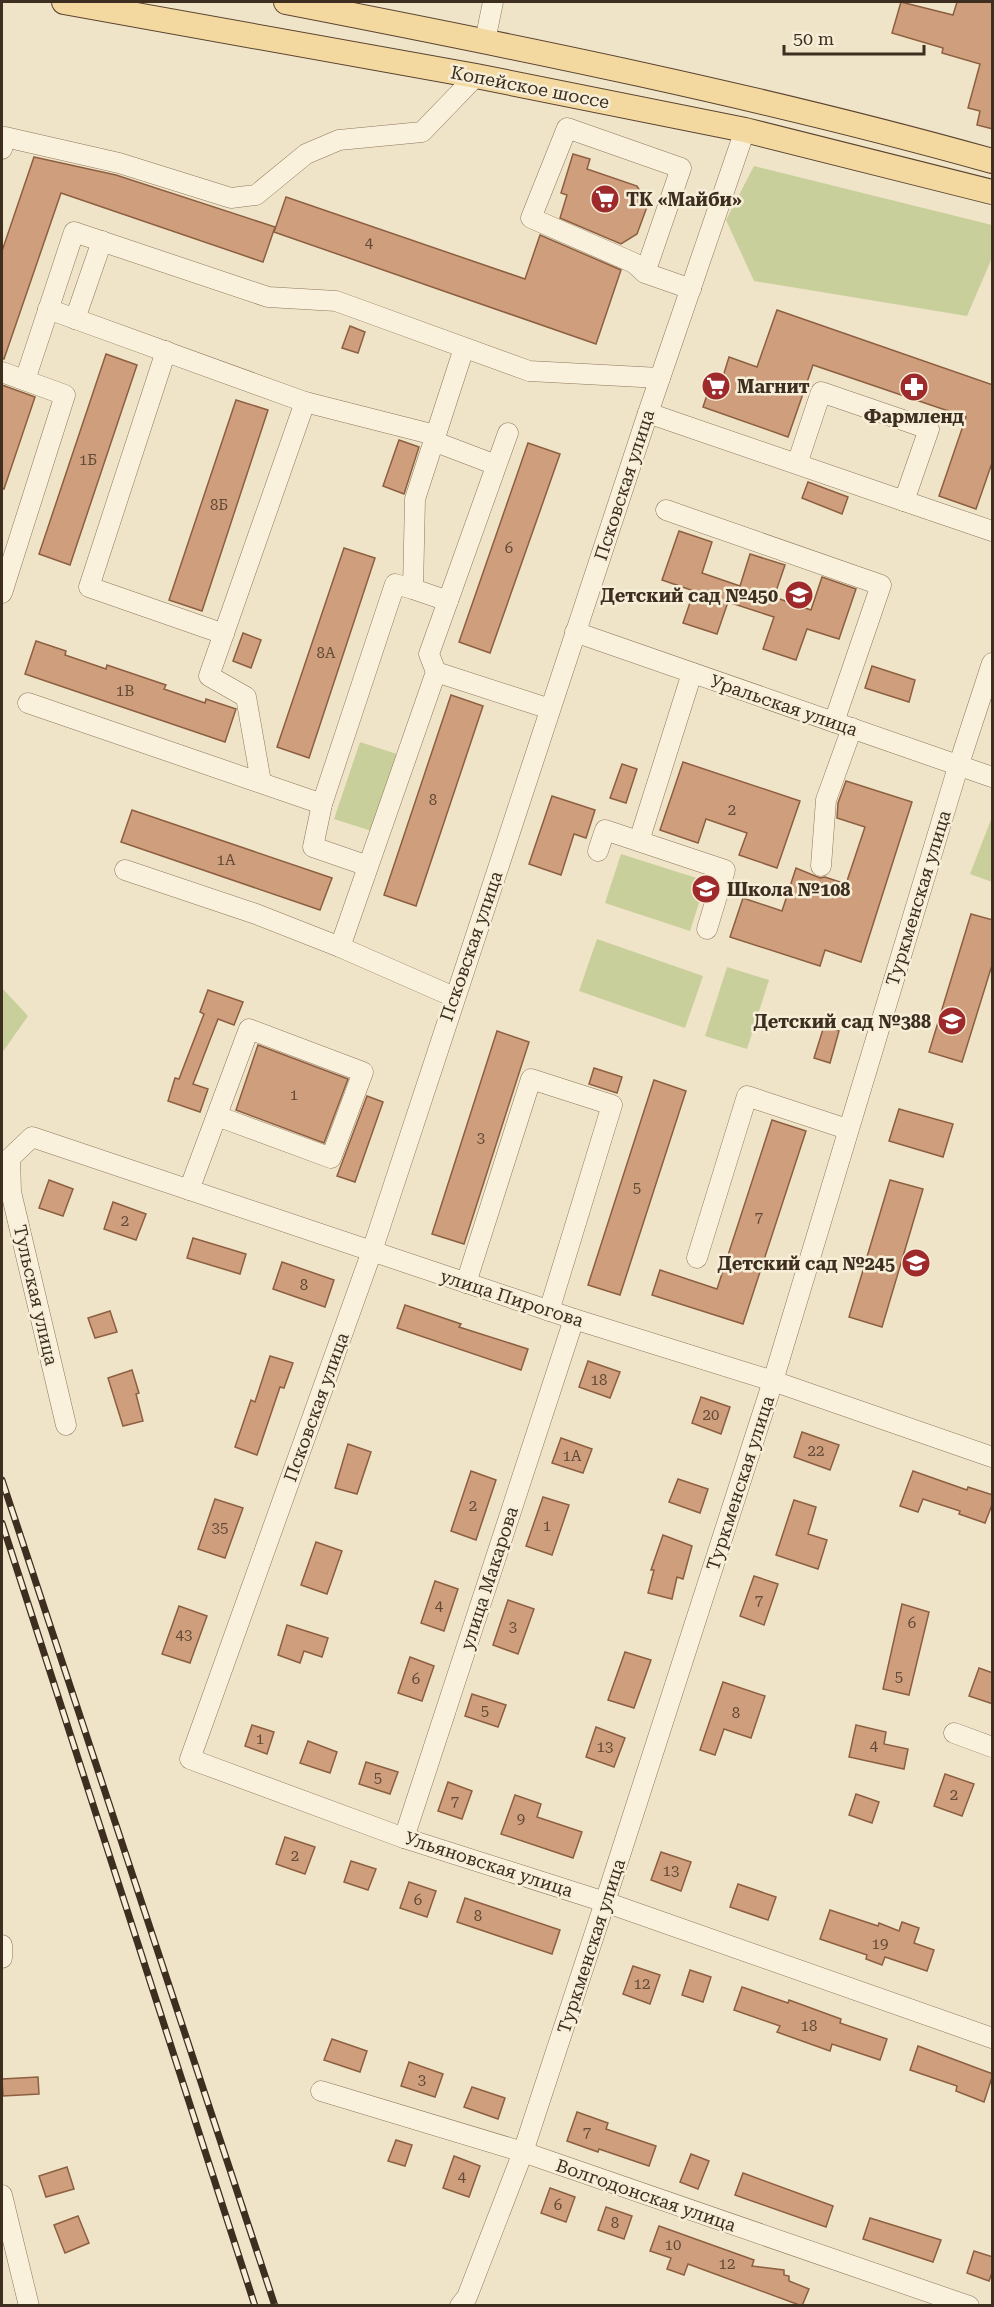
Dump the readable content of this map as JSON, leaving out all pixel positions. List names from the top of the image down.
{
  "streets": {
    "main road": ["Копейское шоссе"],
    "street": [
      "Псковская улица",
      "Уральская улица",
      "Туркменская улица",
      "Тульская улица",
      "улица Пирогова",
      "улица Макарова",
      "Ульяновская улица",
      "Волгодонская улица"
    ]
  },
  "crossings": [
    ["Копейское шоссе", "Псковская улица"],
    ["Псковская улица", "Уральская улица"],
    ["Псковская улица", "улица Пирогова"],
    ["Псковская улица", "Ульяновская улица"],
    ["Уральская улица", "Туркменская улица"],
    ["Туркменская улица", "улица Пирогова"],
    ["Туркменская улица", "Ульяновская улица"],
    ["Туркменская улица", "Волгодонская улица"],
    ["Тульская улица", "улица Пирогова"],
    ["улица Пирогова", "улица Макарова"],
    ["улица Макарова", "Ульяновская улица"]
  ],
  "places": {
    "supermarket": ["ТК «Майби»", "Магнит"],
    "pharmacy": ["Фармленд"],
    "school or university": [
      "Детский сад №450",
      "Школа №108",
      "Детский сад №388",
      "Детский сад №245"
    ]
  },
  "house_numbers": [
    "4",
    "1Б",
    "8Б",
    "6",
    "8А",
    "1В",
    "8",
    "2",
    "1А",
    "1",
    "3",
    "5",
    "7",
    "2",
    "8",
    "18",
    "20",
    "22",
    "1А",
    "2",
    "1",
    "35",
    "7",
    "4",
    "6",
    "3",
    "43",
    "5",
    "6",
    "5",
    "8",
    "1",
    "4",
    "13",
    "5",
    "2",
    "7",
    "9",
    "2",
    "13",
    "6",
    "8",
    "19",
    "12",
    "18",
    "3",
    "7",
    "4",
    "6",
    "8",
    "10",
    "12"
  ],
  "scale_bar": "50 m"
}
